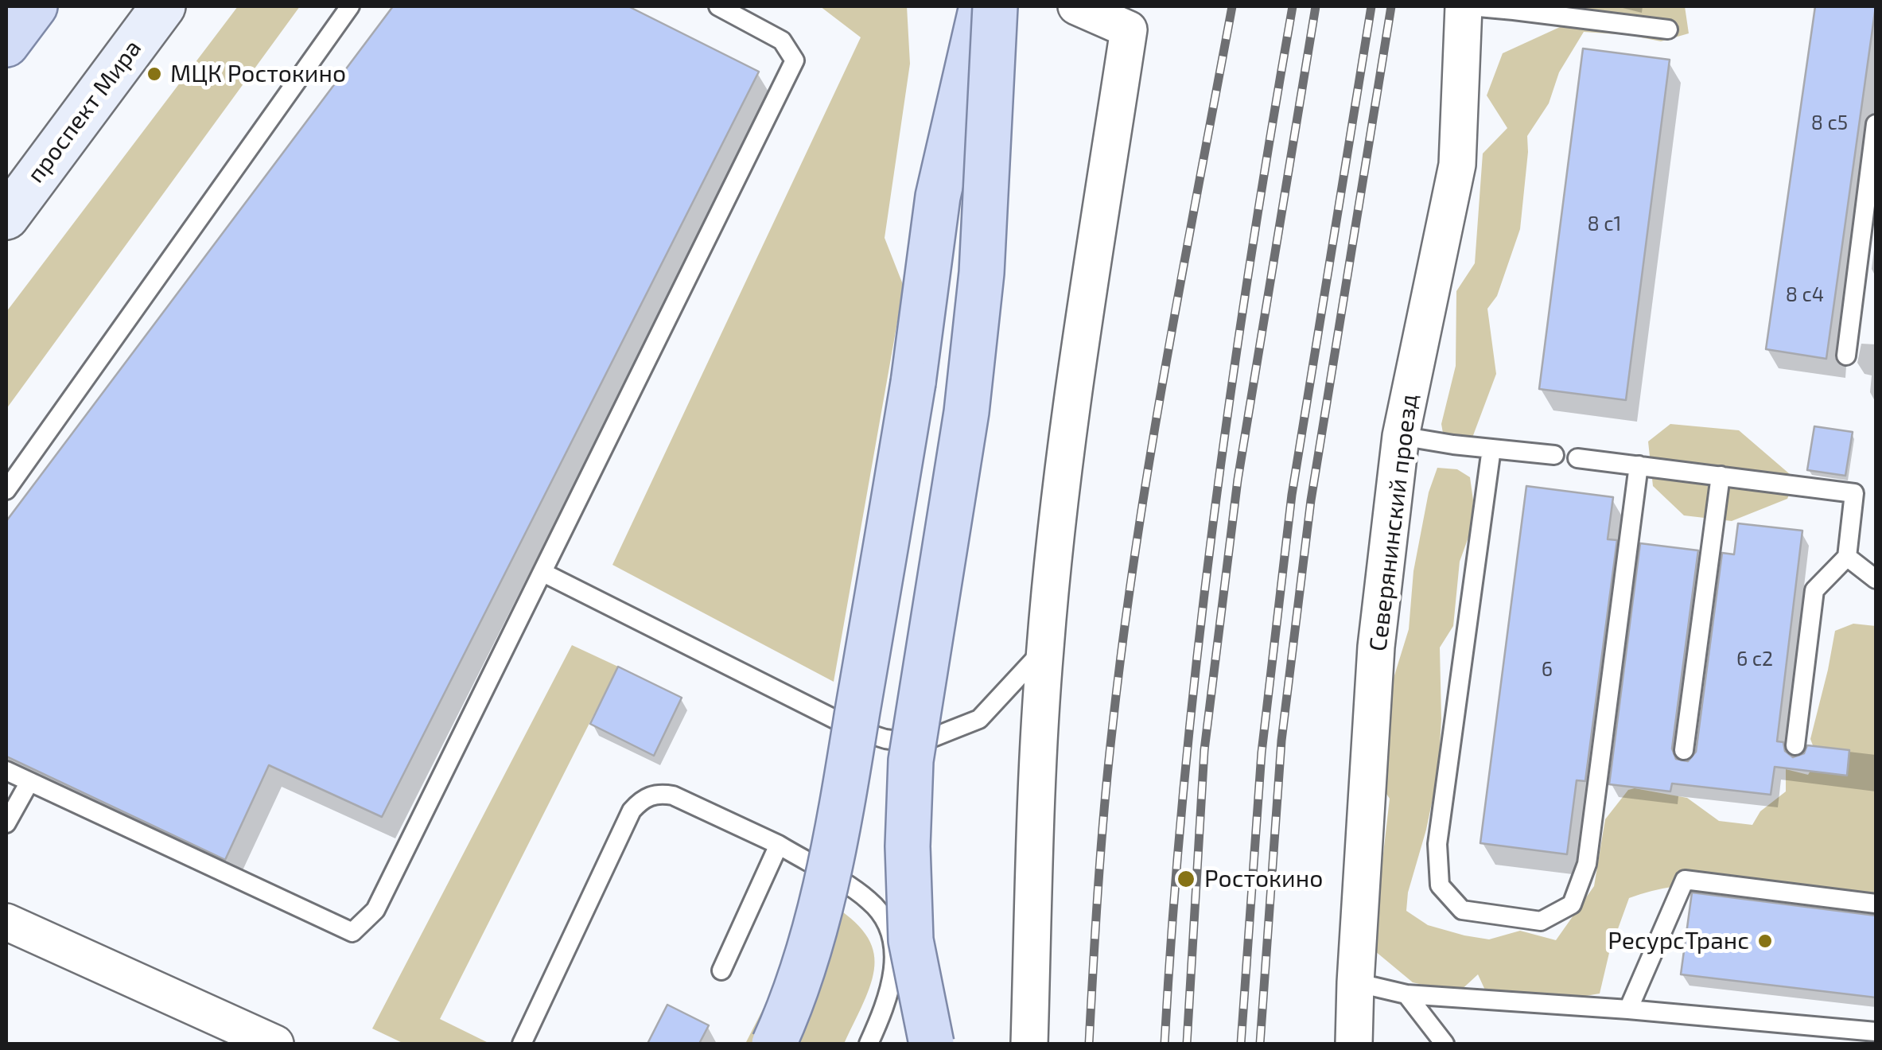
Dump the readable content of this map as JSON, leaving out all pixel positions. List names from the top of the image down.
{
  "streets": {
    "main road": ["проспект Мира"],
    "street": ["Северянинский проезд"]
  },
  "places": ["МЦК Ростокино", "Ростокино", "РесурсТранс"],
  "house_numbers": [
    "8 с5",
    "8 с1",
    "8 с4",
    "6 с2",
    "6"
  ]
}
